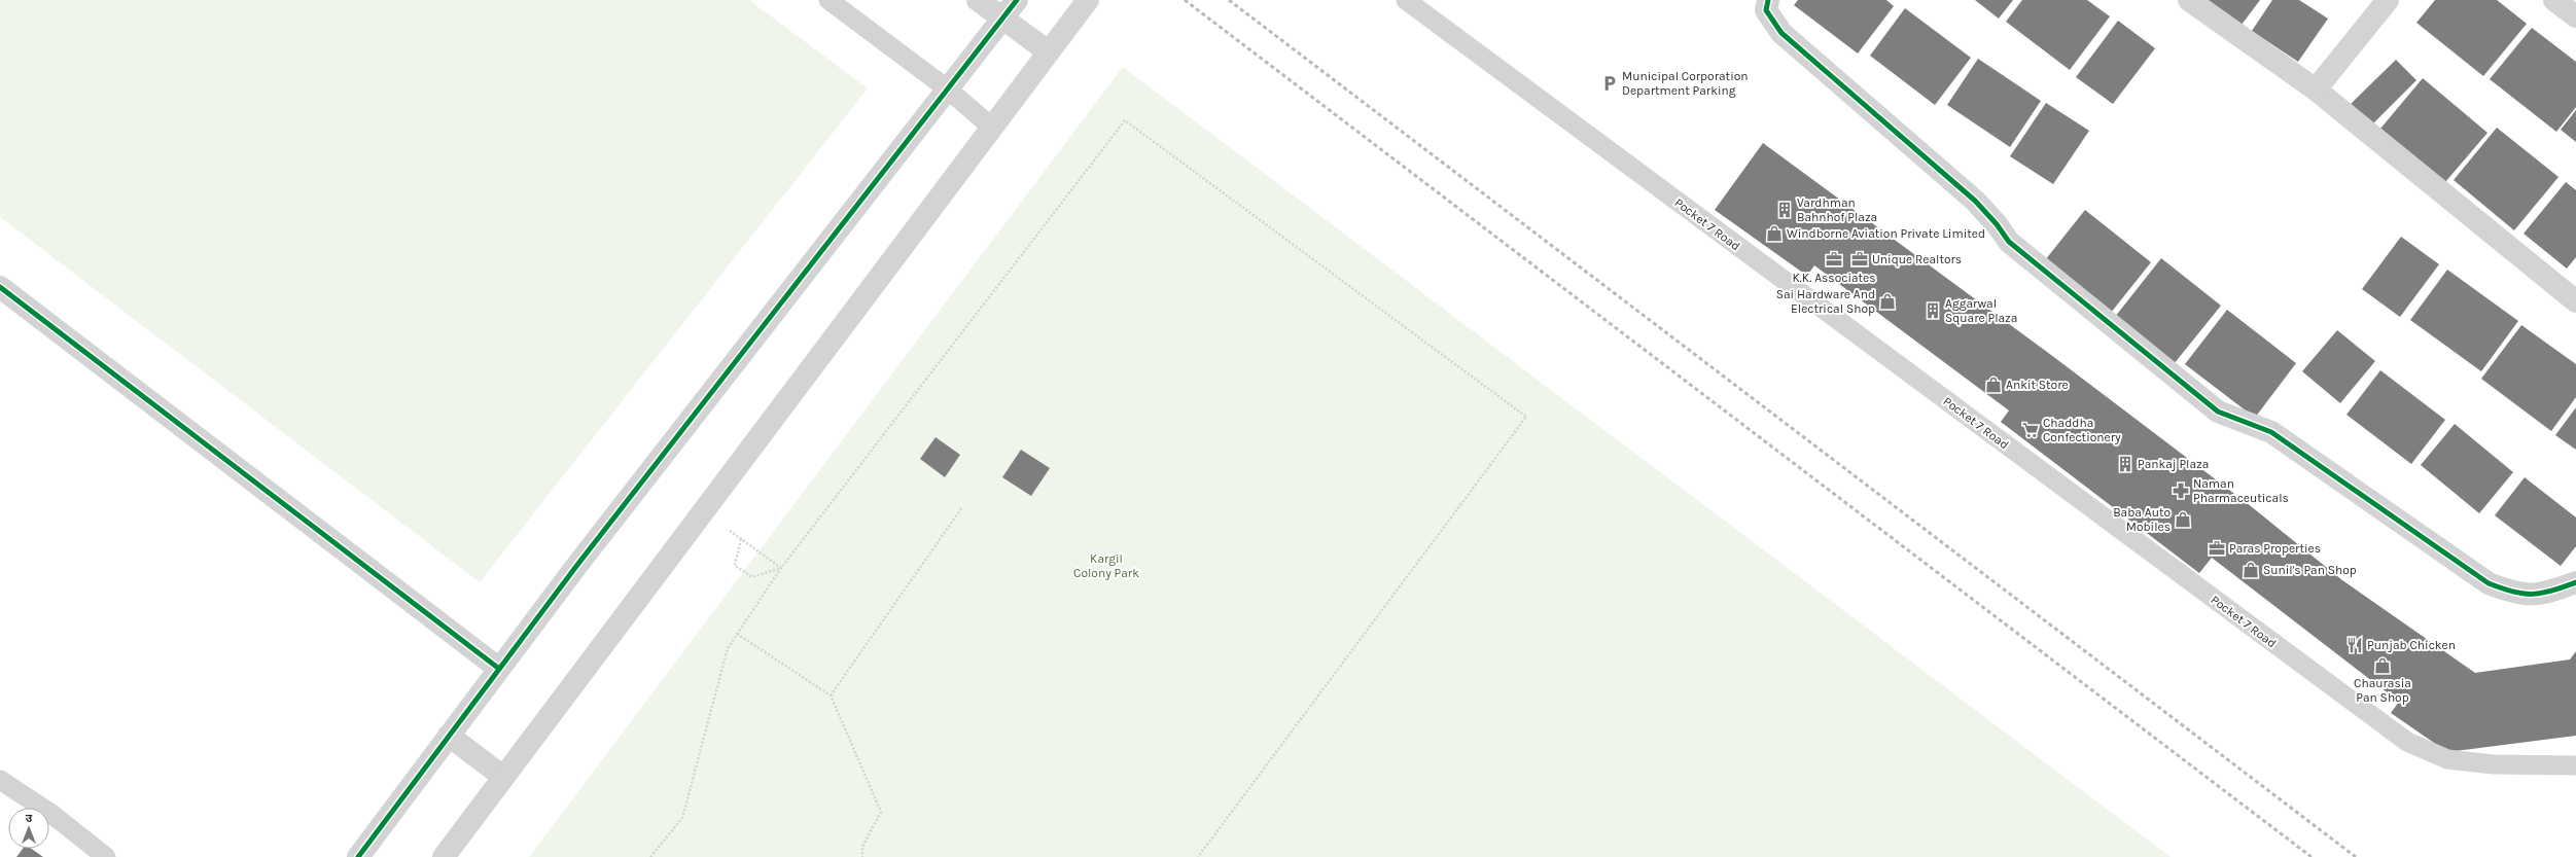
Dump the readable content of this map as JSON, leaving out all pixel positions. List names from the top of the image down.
{
  "streets": {
    "lane": ["Pocket 7 Road"]
  },
  "parks": ["Kargil Colony Park"],
  "places": {
    "parking": ["Municipal Corporation Department Parking"],
    "building": ["Vardhman Bahnhof Plaza", "Aggarwal Square Plaza", "Pankaj Plaza"],
    "shop": [
      "Windborne Aviation Private Limited",
      "Sai Hardware And Electrical Shop",
      "Ankit Store",
      "Baba Auto Mobiles",
      "Sunil's Pan Shop",
      "Chaurasia Pan Shop"
    ],
    "office": ["K.K. Associates", "Unique Realtors", "Paras Properties"],
    "supermarket": ["Chaddha Confectionery"],
    "pharmacy": ["Naman Pharmaceuticals"],
    "restaurant": ["Punjab Chicken"]
  },
  "north": "top"
}
